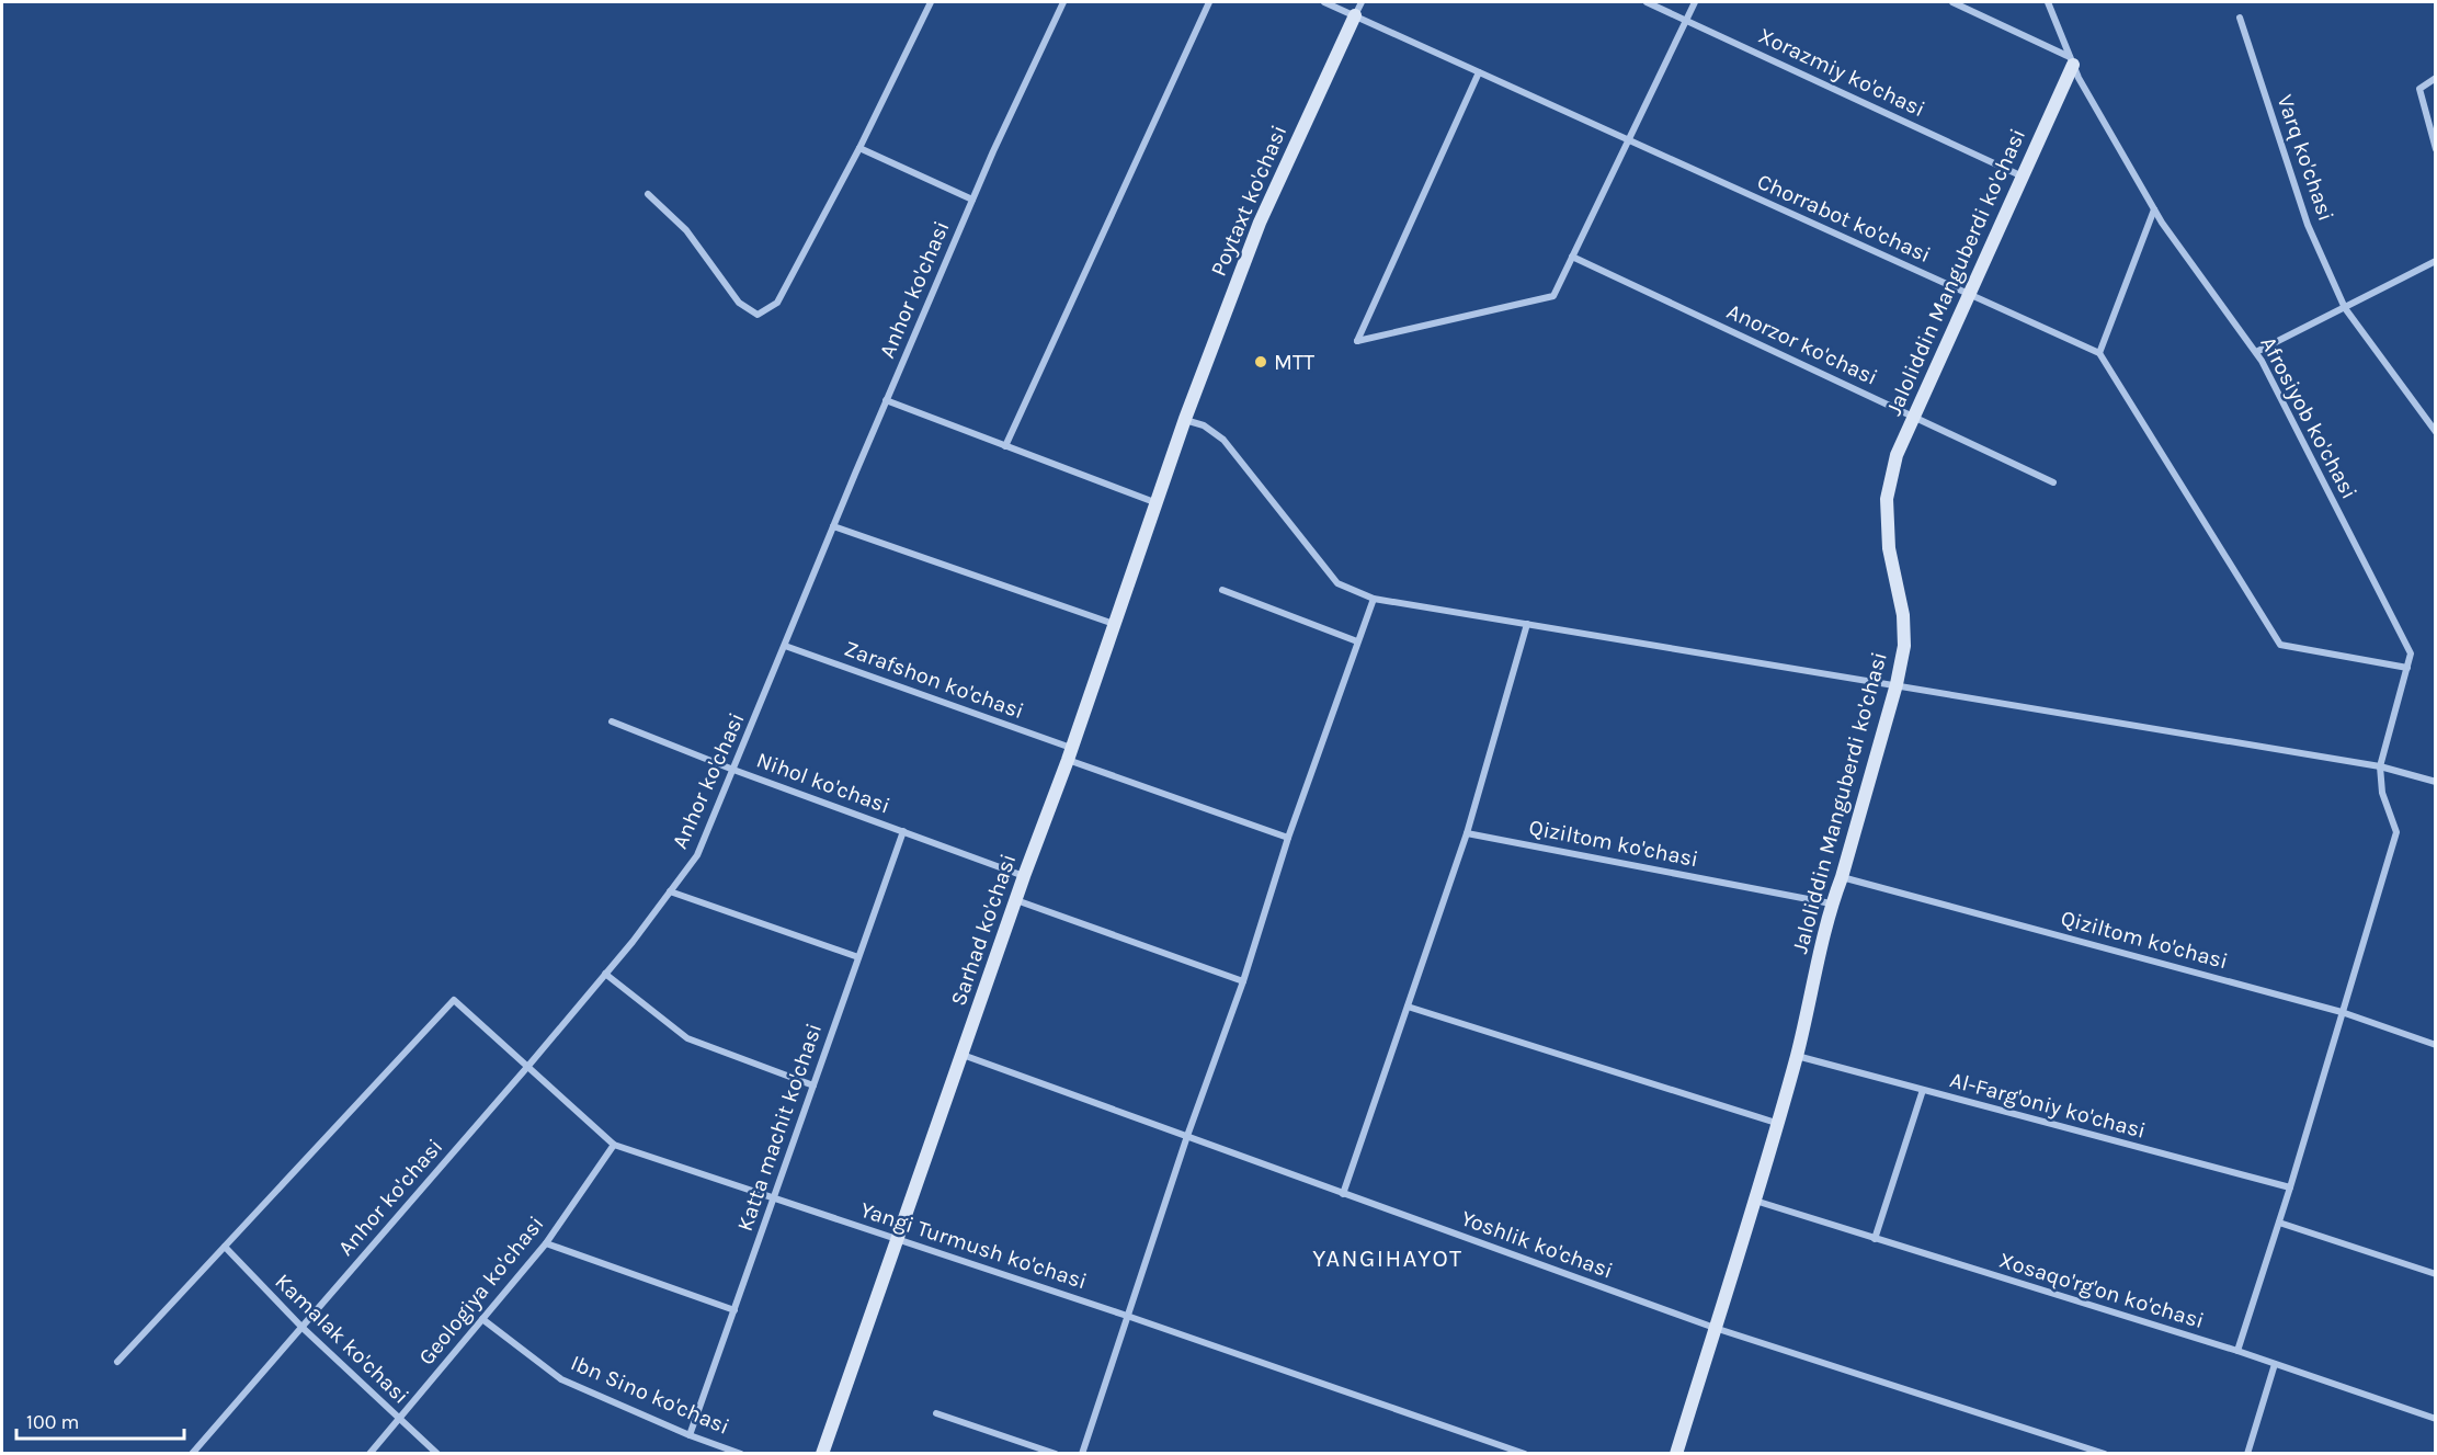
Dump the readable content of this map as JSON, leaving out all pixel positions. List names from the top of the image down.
{
  "streets": {
    "street": [
      "Xorazmiy ko'chasi",
      "Varq ko'chasi",
      "Poytaxt ko'chasi",
      "Chorrabot ko'chasi",
      "Jaloliddin Manguberdi ko'chasi",
      "Anhor ko'chasi",
      "Anorzor ko'chasi",
      "Afrosiyob ko'chasi",
      "Zarafshon ko'chasi",
      "Nihol ko'chasi",
      "Qiziltom ko'chasi",
      "Sarhad ko'chasi",
      "Al-Farg'oniy ko'chasi",
      "Katta machit ko'chasi",
      "Yoshlik ko'chasi",
      "Yangi Turmush ko'chasi",
      "Geologiya ko'chasi",
      "Xosaqo'rg'on ko'chasi",
      "Kamalak ko'chasi",
      "Ibn Sino ko'chasi"
    ]
  },
  "crossings": [
    ["Xorazmiy ko'chasi", "Jaloliddin Manguberdi ko'chasi"],
    ["Poytaxt ko'chasi", "Chorrabot ko'chasi"],
    ["Poytaxt ko'chasi", "Sarhad ko'chasi"],
    ["Chorrabot ko'chasi", "Jaloliddin Manguberdi ko'chasi"],
    ["Jaloliddin Manguberdi ko'chasi", "Anorzor ko'chasi"],
    ["Jaloliddin Manguberdi ko'chasi", "Afrosiyob ko'chasi"],
    ["Jaloliddin Manguberdi ko'chasi", "Qiziltom ko'chasi"],
    ["Jaloliddin Manguberdi ko'chasi", "Al-Farg'oniy ko'chasi"],
    ["Jaloliddin Manguberdi ko'chasi", "Yoshlik ko'chasi"],
    ["Jaloliddin Manguberdi ko'chasi", "Xosaqo'rg'on ko'chasi"],
    ["Anhor ko'chasi", "Zarafshon ko'chasi"],
    ["Anhor ko'chasi", "Nihol ko'chasi"],
    ["Anhor ko'chasi", "Yangi Turmush ko'chasi"],
    ["Anhor ko'chasi", "Kamalak ko'chasi"],
    ["Zarafshon ko'chasi", "Sarhad ko'chasi"],
    ["Nihol ko'chasi", "Sarhad ko'chasi"],
    ["Nihol ko'chasi", "Katta machit ko'chasi"],
    ["Sarhad ko'chasi", "Yoshlik ko'chasi"],
    ["Sarhad ko'chasi", "Yangi Turmush ko'chasi"],
    ["Katta machit ko'chasi", "Yangi Turmush ko'chasi"],
    ["Katta machit ko'chasi", "Ibn Sino ko'chasi"],
    ["Yangi Turmush ko'chasi", "Geologiya ko'chasi"],
    ["Yangi Turmush ko'chasi", "Kamalak ko'chasi"],
    ["Geologiya ko'chasi", "Kamalak ko'chasi"],
    ["Geologiya ko'chasi", "Ibn Sino ko'chasi"]
  ],
  "districts": ["YANGIHAYOT"],
  "places": ["MTT"],
  "scale_bar": "100 m"
}
